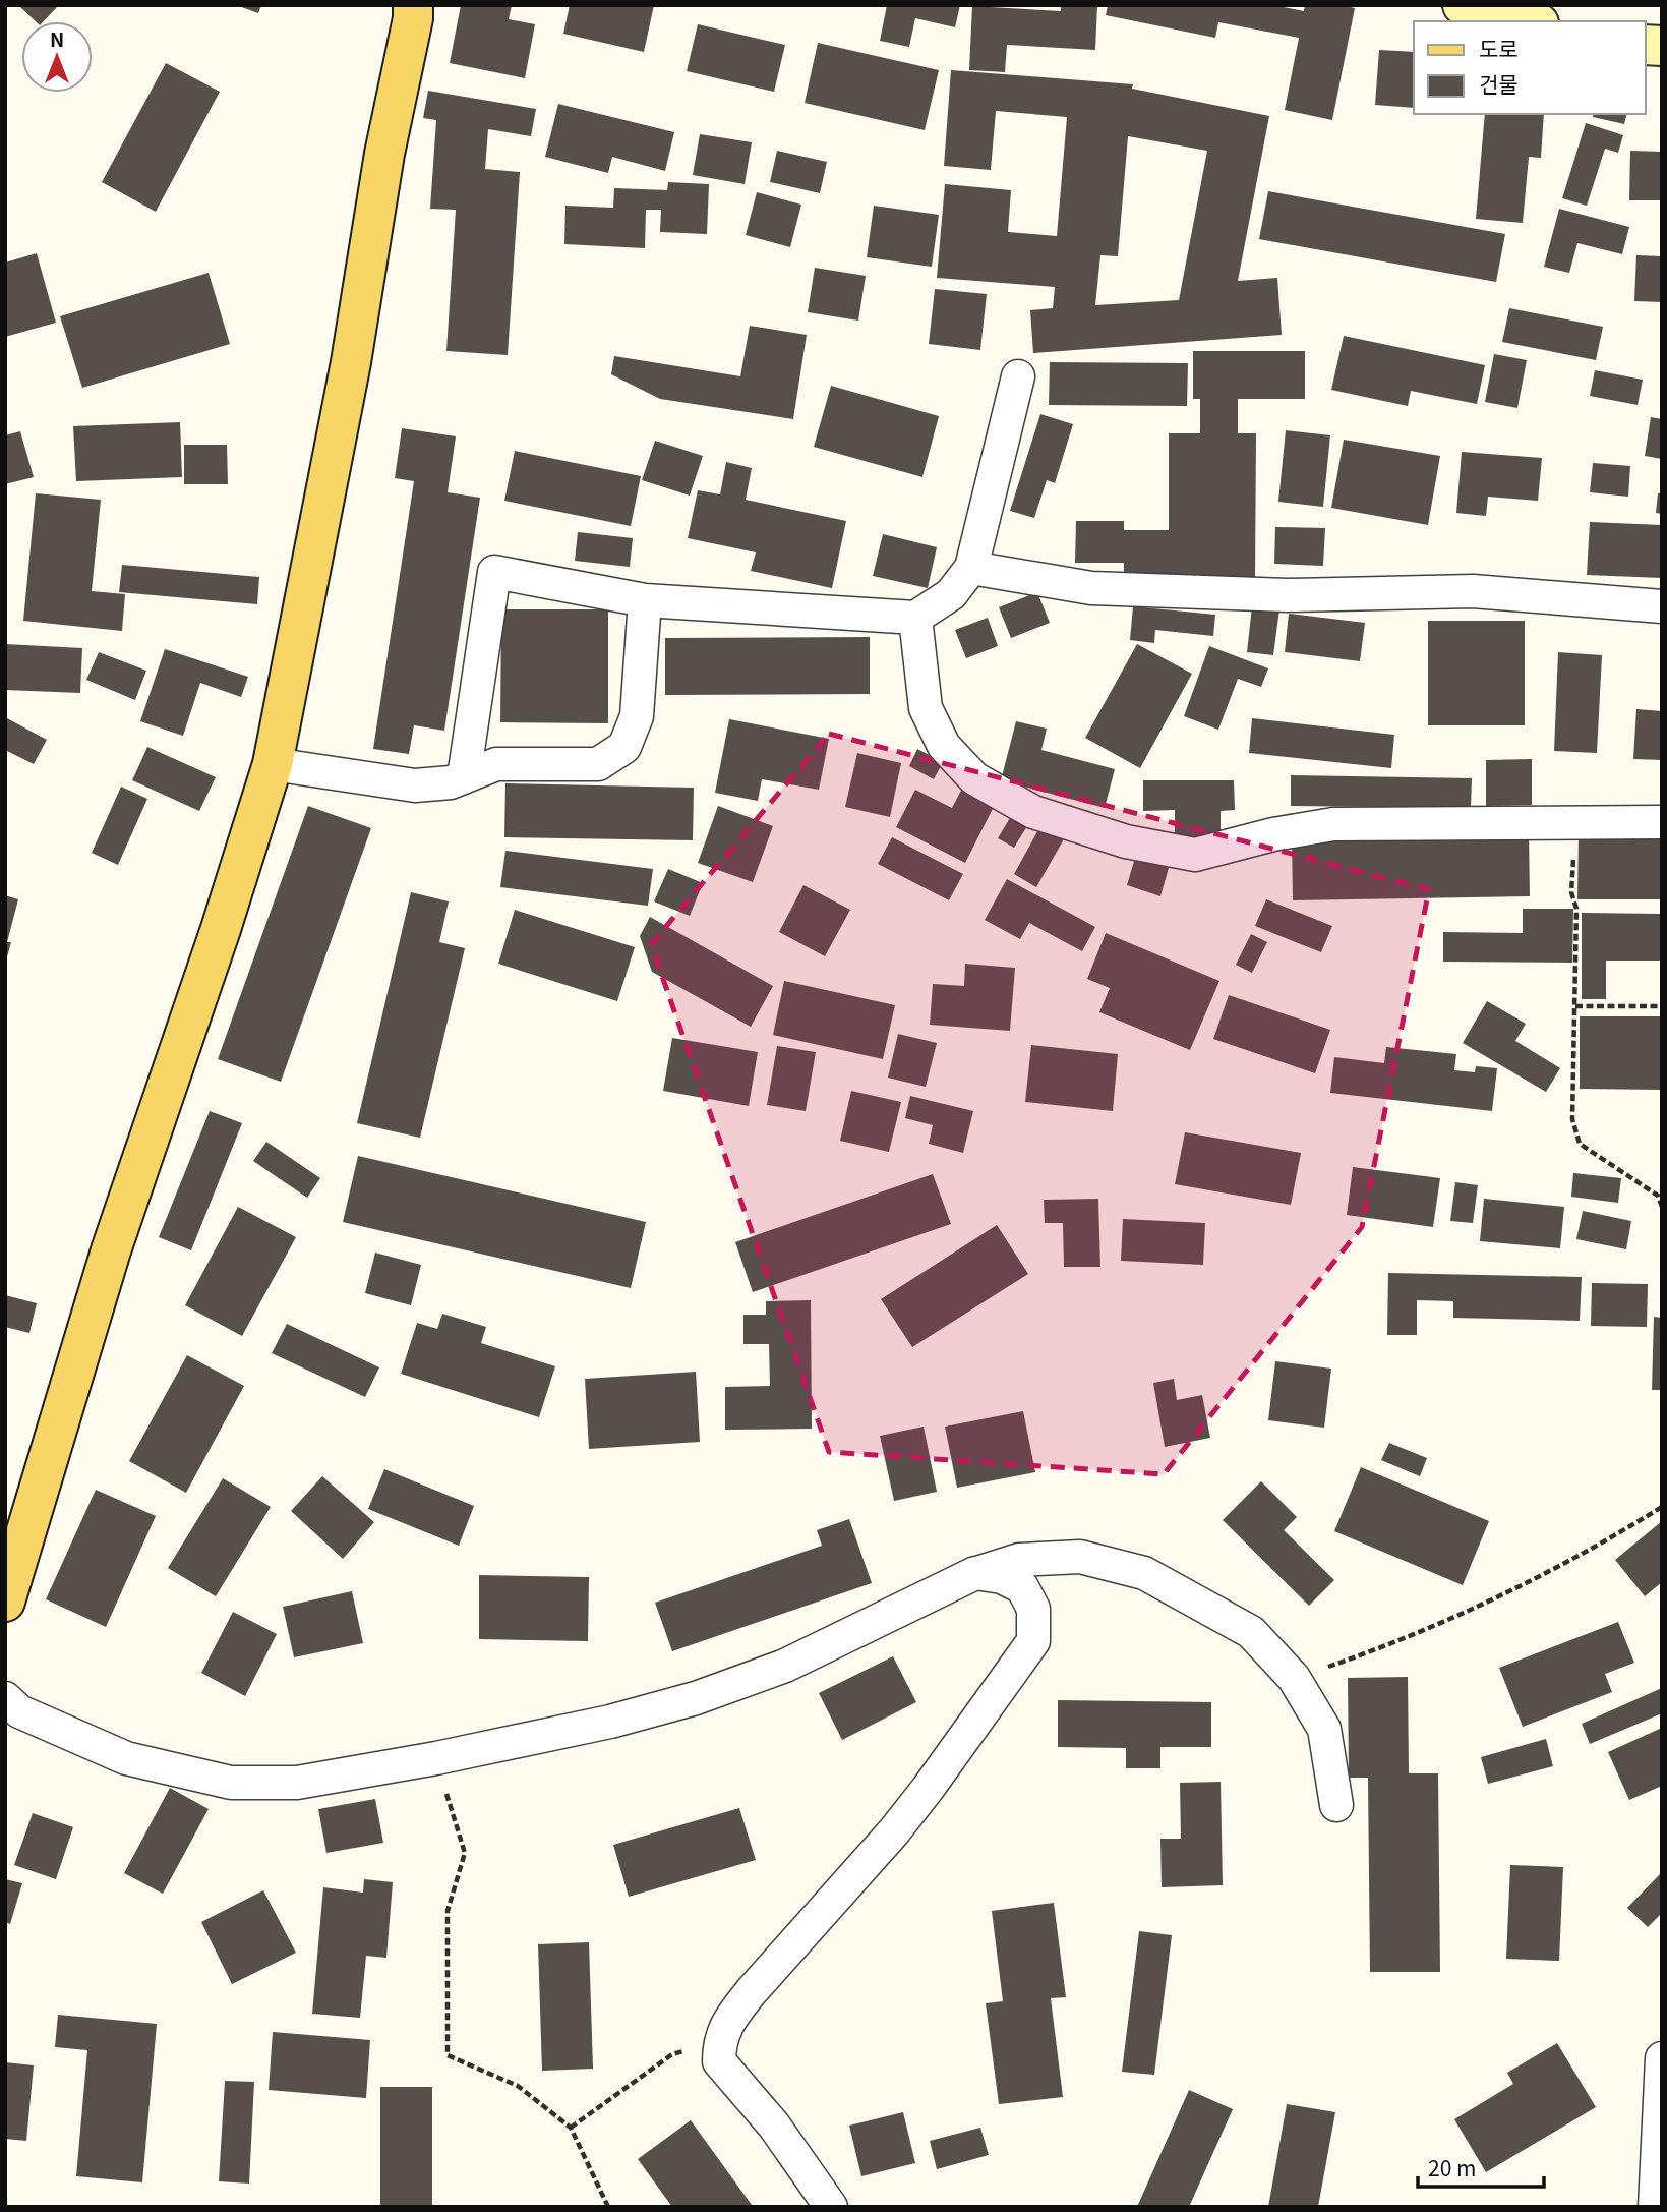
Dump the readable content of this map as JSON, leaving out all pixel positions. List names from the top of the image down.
{
  "legend": ["도로", "건물"],
  "scale_bar": "20 m",
  "north": "top"
}
